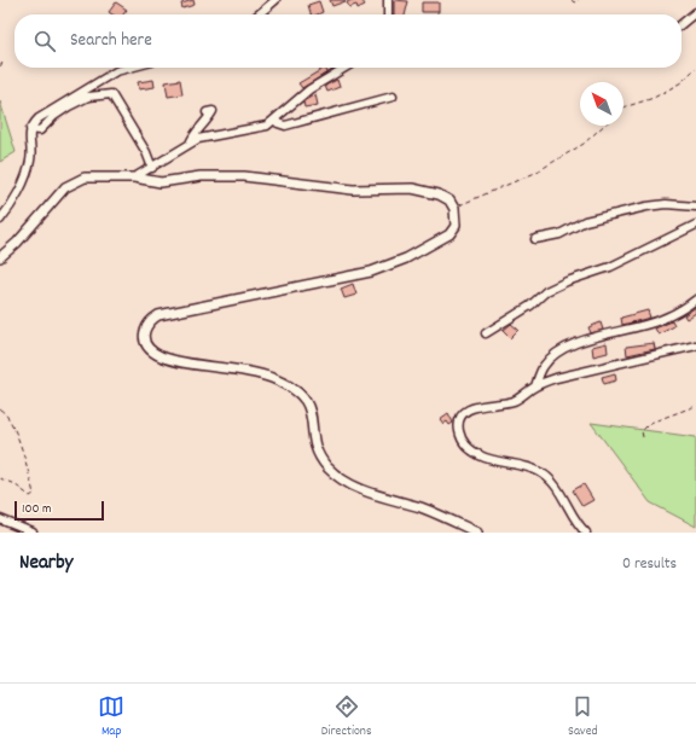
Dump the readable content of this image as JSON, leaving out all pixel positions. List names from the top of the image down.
{
  "scale_bar": "100 m",
  "north": "top left",
  "page": {
    "search": "Search here",
    "scale": "100 m",
    "heading": ["Nearby", "0 results"],
    "nav": ["Map", "Directions", "Saved"]
  }
}
